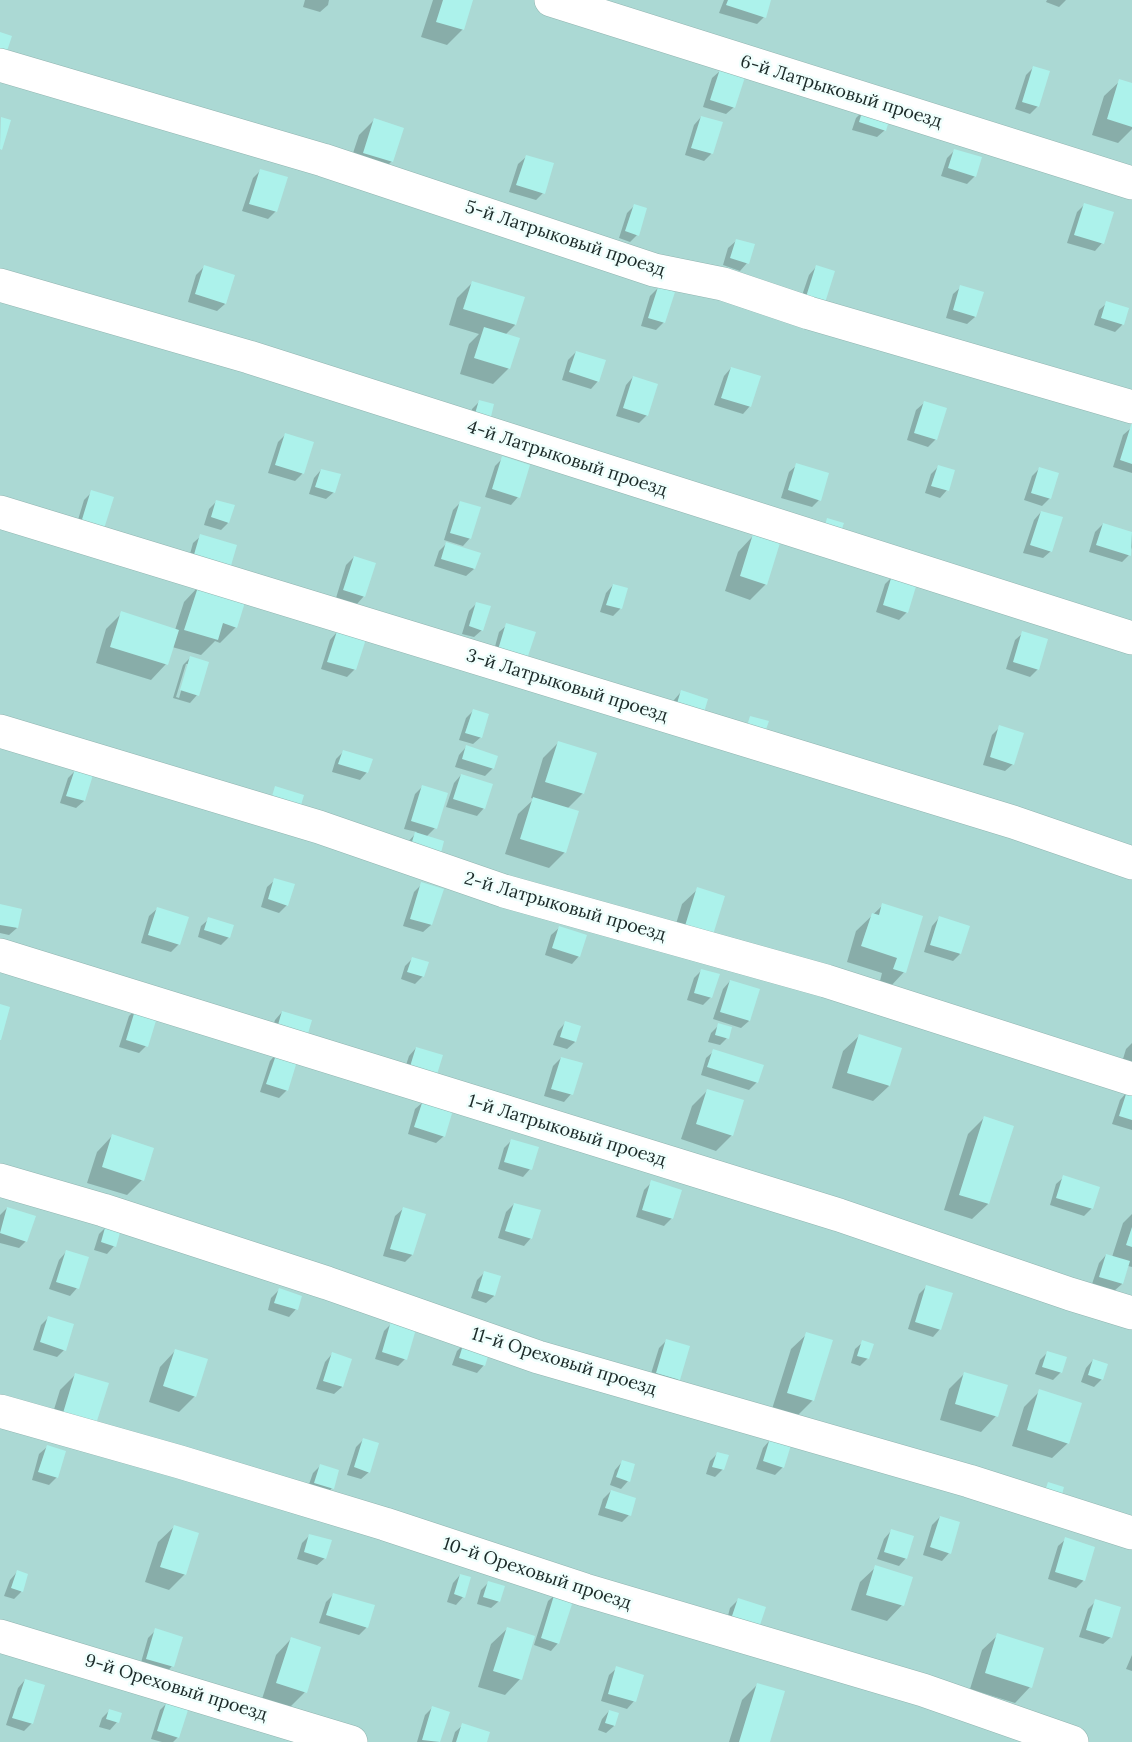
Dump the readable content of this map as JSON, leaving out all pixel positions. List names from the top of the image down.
{
  "streets": {
    "lane": [
      "6-й Латрыковый проезд",
      "5-й Латрыковый проезд",
      "4-й Латрыковый проезд",
      "3-й Латрыковый проезд",
      "2-й Латрыковый проезд",
      "1-й Латрыковый проезд",
      "11-й Ореховый проезд",
      "10-й Ореховый проезд",
      "9-й Ореховый проезд"
    ]
  }
}
